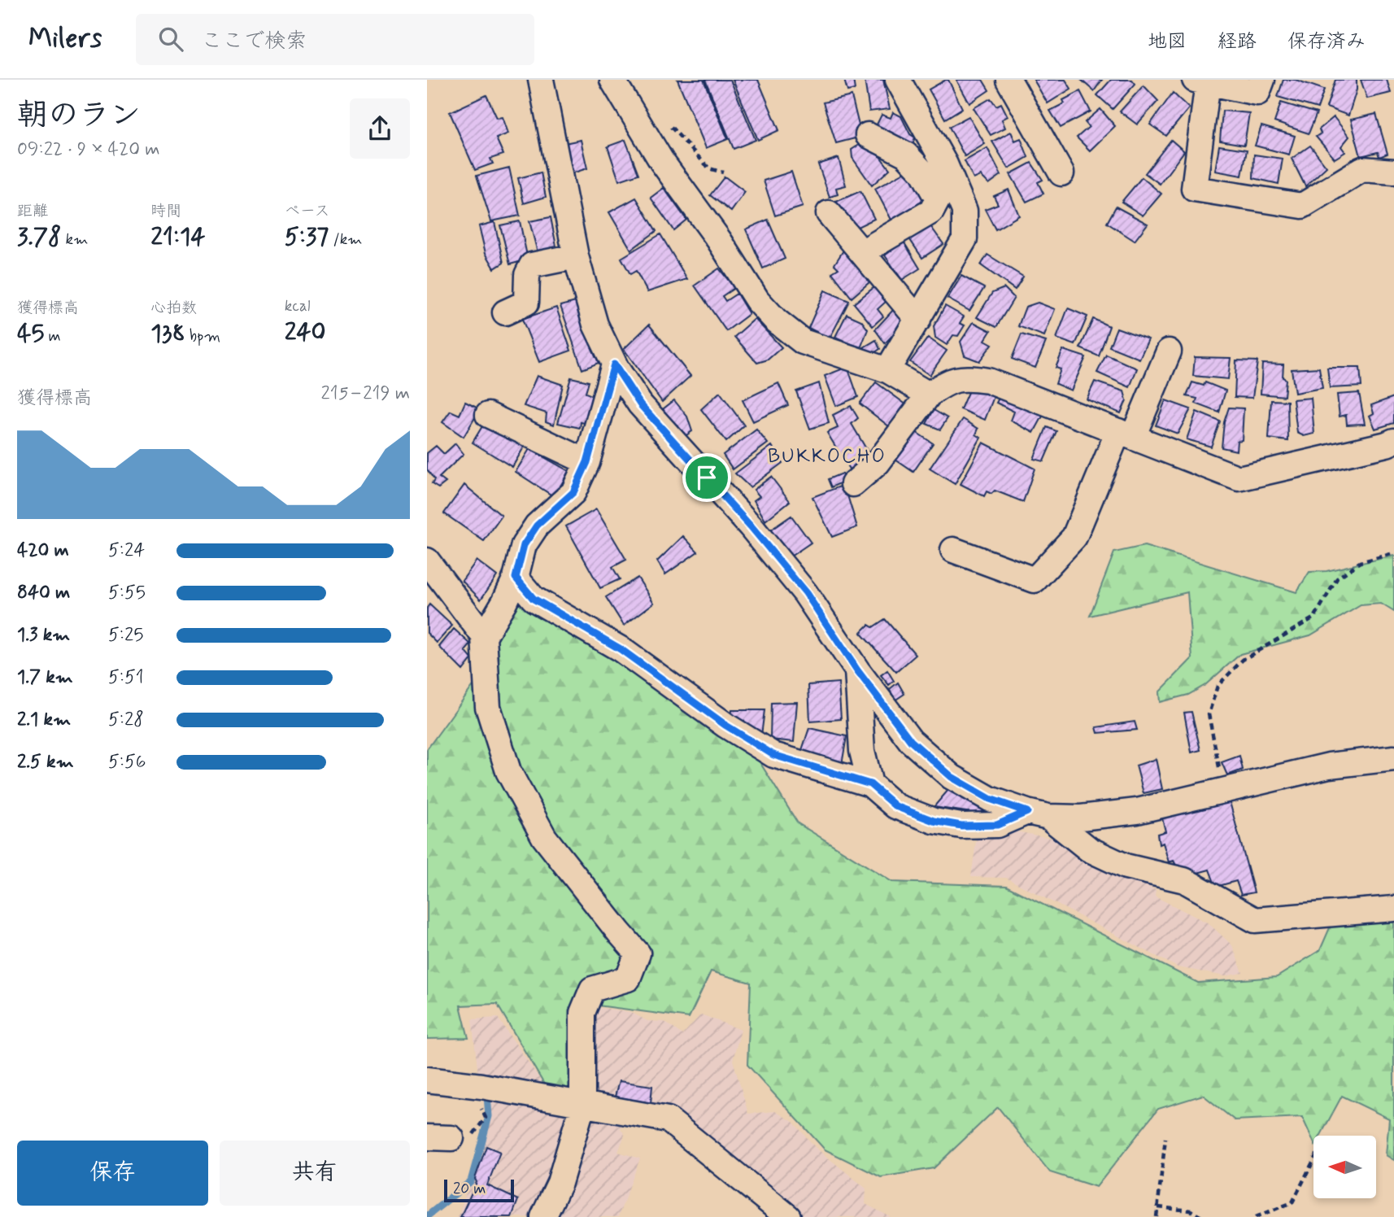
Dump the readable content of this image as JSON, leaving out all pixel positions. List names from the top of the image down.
{
  "districts": ["BUKKOCHO"],
  "scale_bar": "20 m",
  "north": "left",
  "page": {
    "header": "Milers",
    "search": "ここで検索",
    "nav": ["地図", "経路", "保存済み"],
    "heading": ["朝のラン", "09:22 · 9 × 420 m"],
    "stats": [
      ["距離", "3.78 km"],
      ["時間", "21:14"],
      ["ペース", "5:37 /km"],
      ["獲得標高", "45 m"],
      ["心拍数", "138 bpm"],
      ["kcal", "240"]
    ],
    "chart": ["獲得標高", "215–219 m"],
    "list": [
      {
        "name": "420 m",
        "note": "5:24"
      },
      {
        "name": "840 m",
        "note": "5:55"
      },
      {
        "name": "1.3 km",
        "note": "5:25"
      },
      {
        "name": "1.7 km",
        "note": "5:51"
      },
      {
        "name": "2.1 km",
        "note": "5:28"
      },
      {
        "name": "2.5 km",
        "note": "5:56"
      }
    ],
    "buttons": ["保存", "共有"],
    "scale": "20 m"
  }
}
